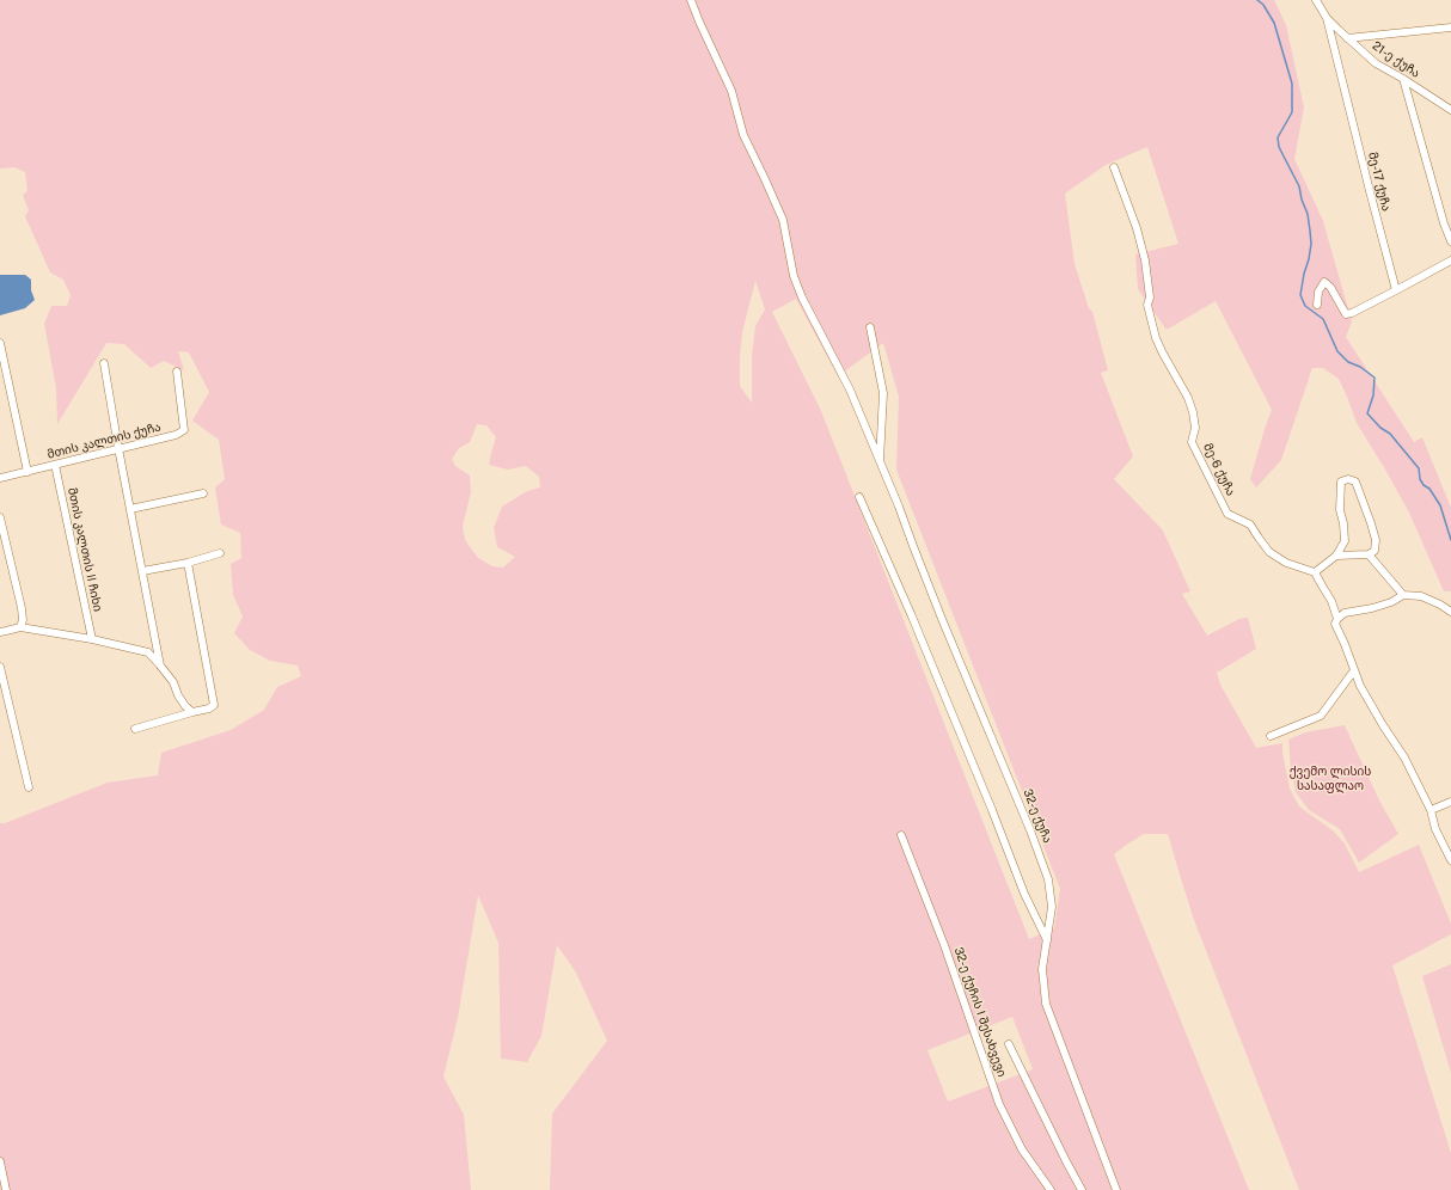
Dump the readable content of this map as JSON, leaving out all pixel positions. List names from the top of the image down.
{
  "streets": {
    "street": [
      "21-ე ქუჩა",
      "მე-17 ქუჩა",
      "მთის კალთის ქუჩა",
      "მე-6 ქუჩა",
      "მთის კალთის II ჩიხი",
      "32-ე ქუჩა",
      "32-ე ქუჩის I შესახვევი"
    ]
  },
  "crossings": [
    ["21-ე ქუჩა", "მე-17 ქუჩა"],
    ["მთის კალთის ქუჩა", "მთის კალთის II ჩიხი"]
  ],
  "parks": ["ქვემო ლისის სასაფლაო"]
}
